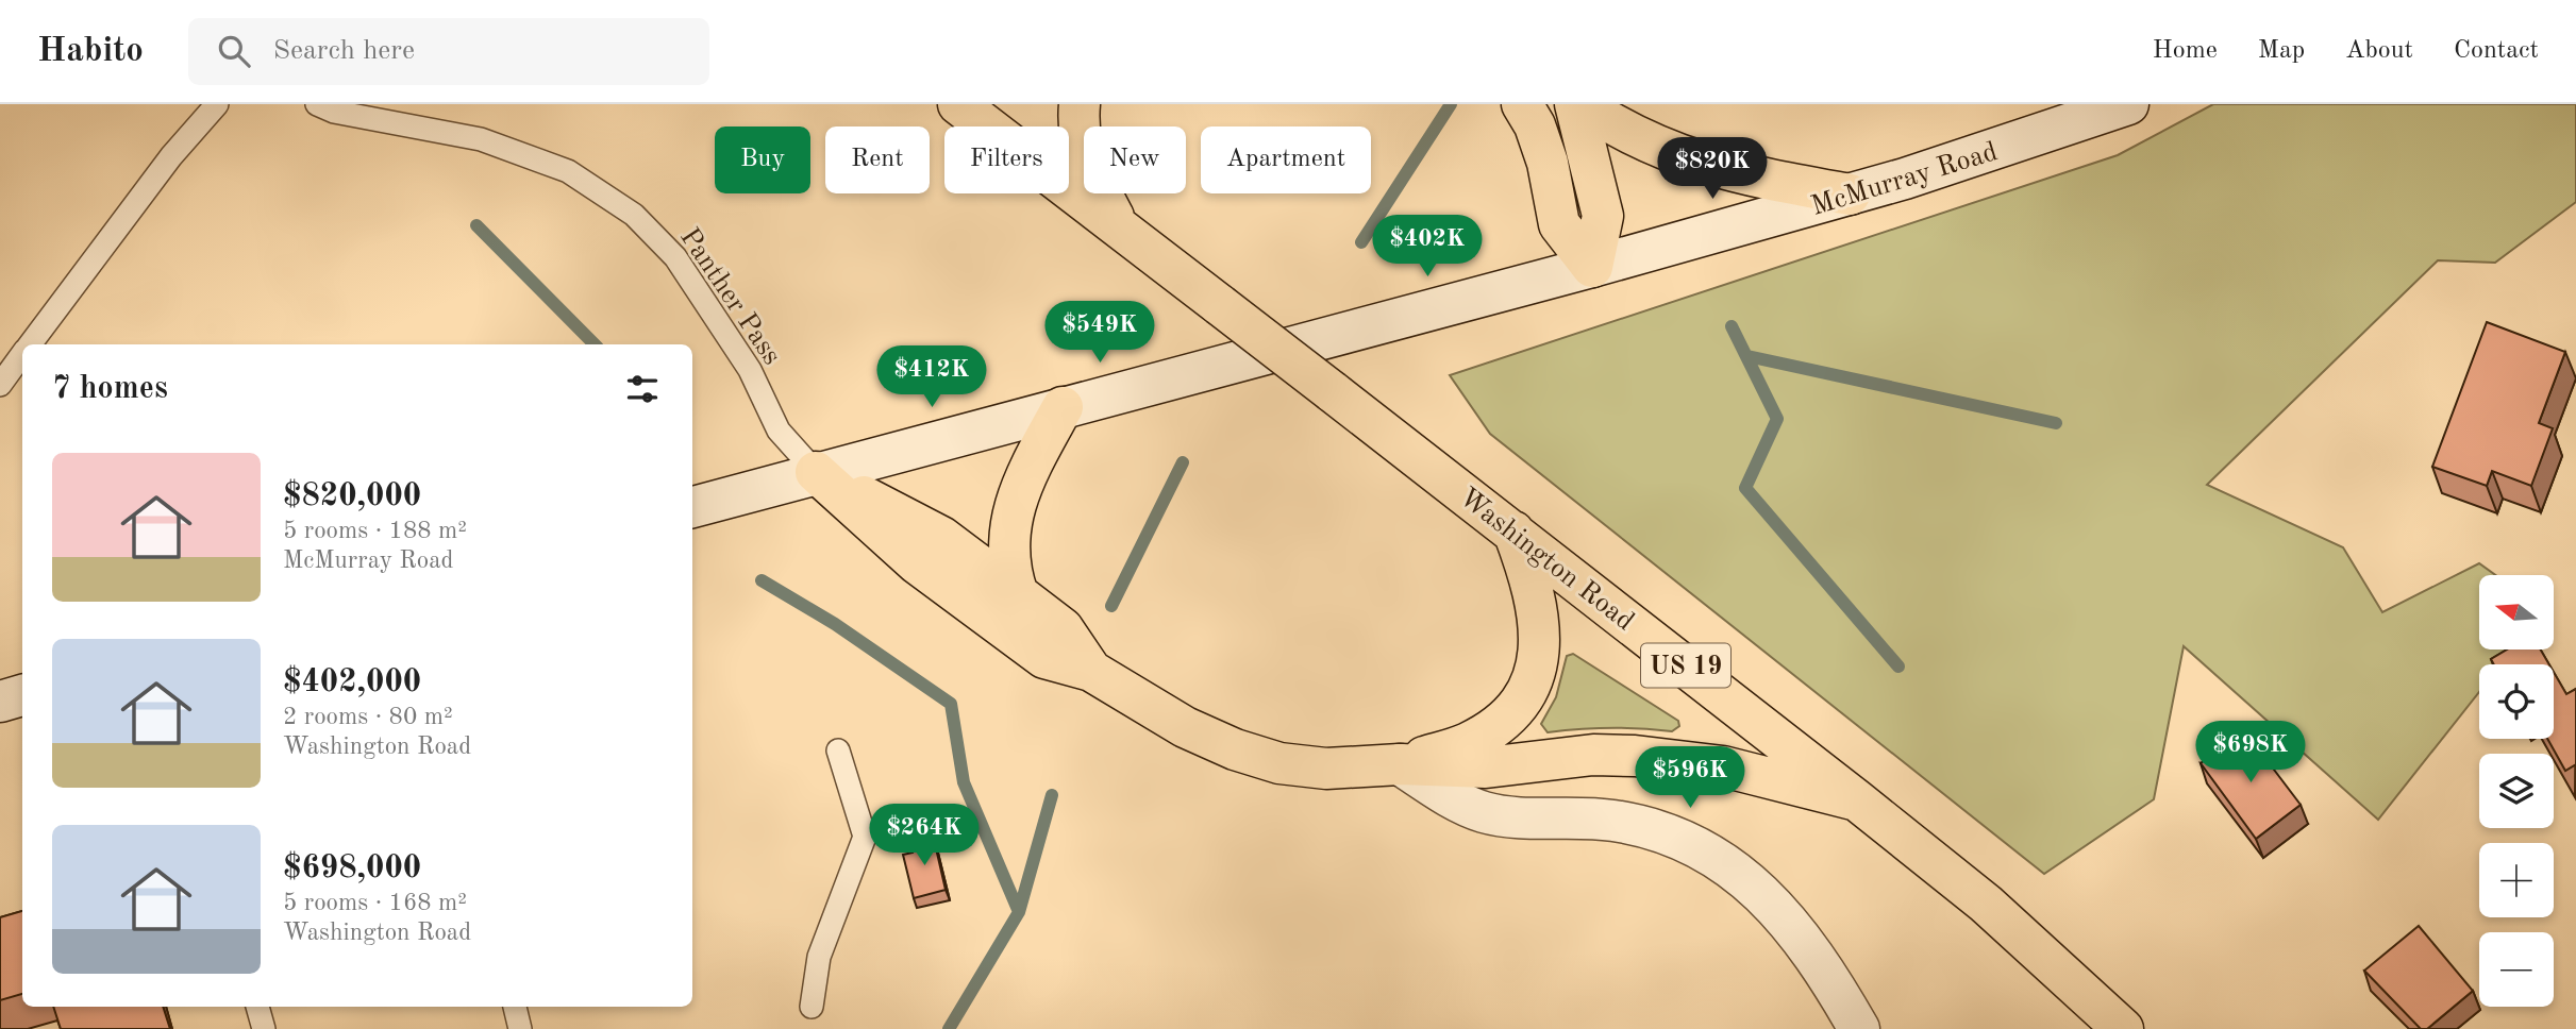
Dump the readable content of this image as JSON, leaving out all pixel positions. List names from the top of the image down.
{
  "streets": {
    "main road": ["McMurray Road", "Washington Road", "US 19"],
    "lane": ["Panther Pass"]
  },
  "crossings": [
    ["McMurray Road", "Panther Pass"]
  ],
  "north": "left",
  "page": {
    "header": "Habito",
    "search": "Search here",
    "nav": [
      "Home",
      "Map",
      "About",
      "Contact"
    ],
    "chip": [
      "Buy",
      "Rent",
      "Filters",
      "New",
      "Apartment"
    ],
    "price": [
      "$820K",
      "$402K",
      "$549K",
      "$412K",
      "$698K",
      "$596K",
      "$264K"
    ],
    "heading": "7 homes",
    "list": [
      {
        "name": "$820,000",
        "note": "5 rooms · 188 m² · McMurray Road"
      },
      {
        "name": "$402,000",
        "note": "2 rooms · 80 m² · Washington Road"
      },
      {
        "name": "$698,000",
        "note": "5 rooms · 168 m² · Washington Road"
      }
    ],
    "map_buttons": ["+", "−"]
  }
}
